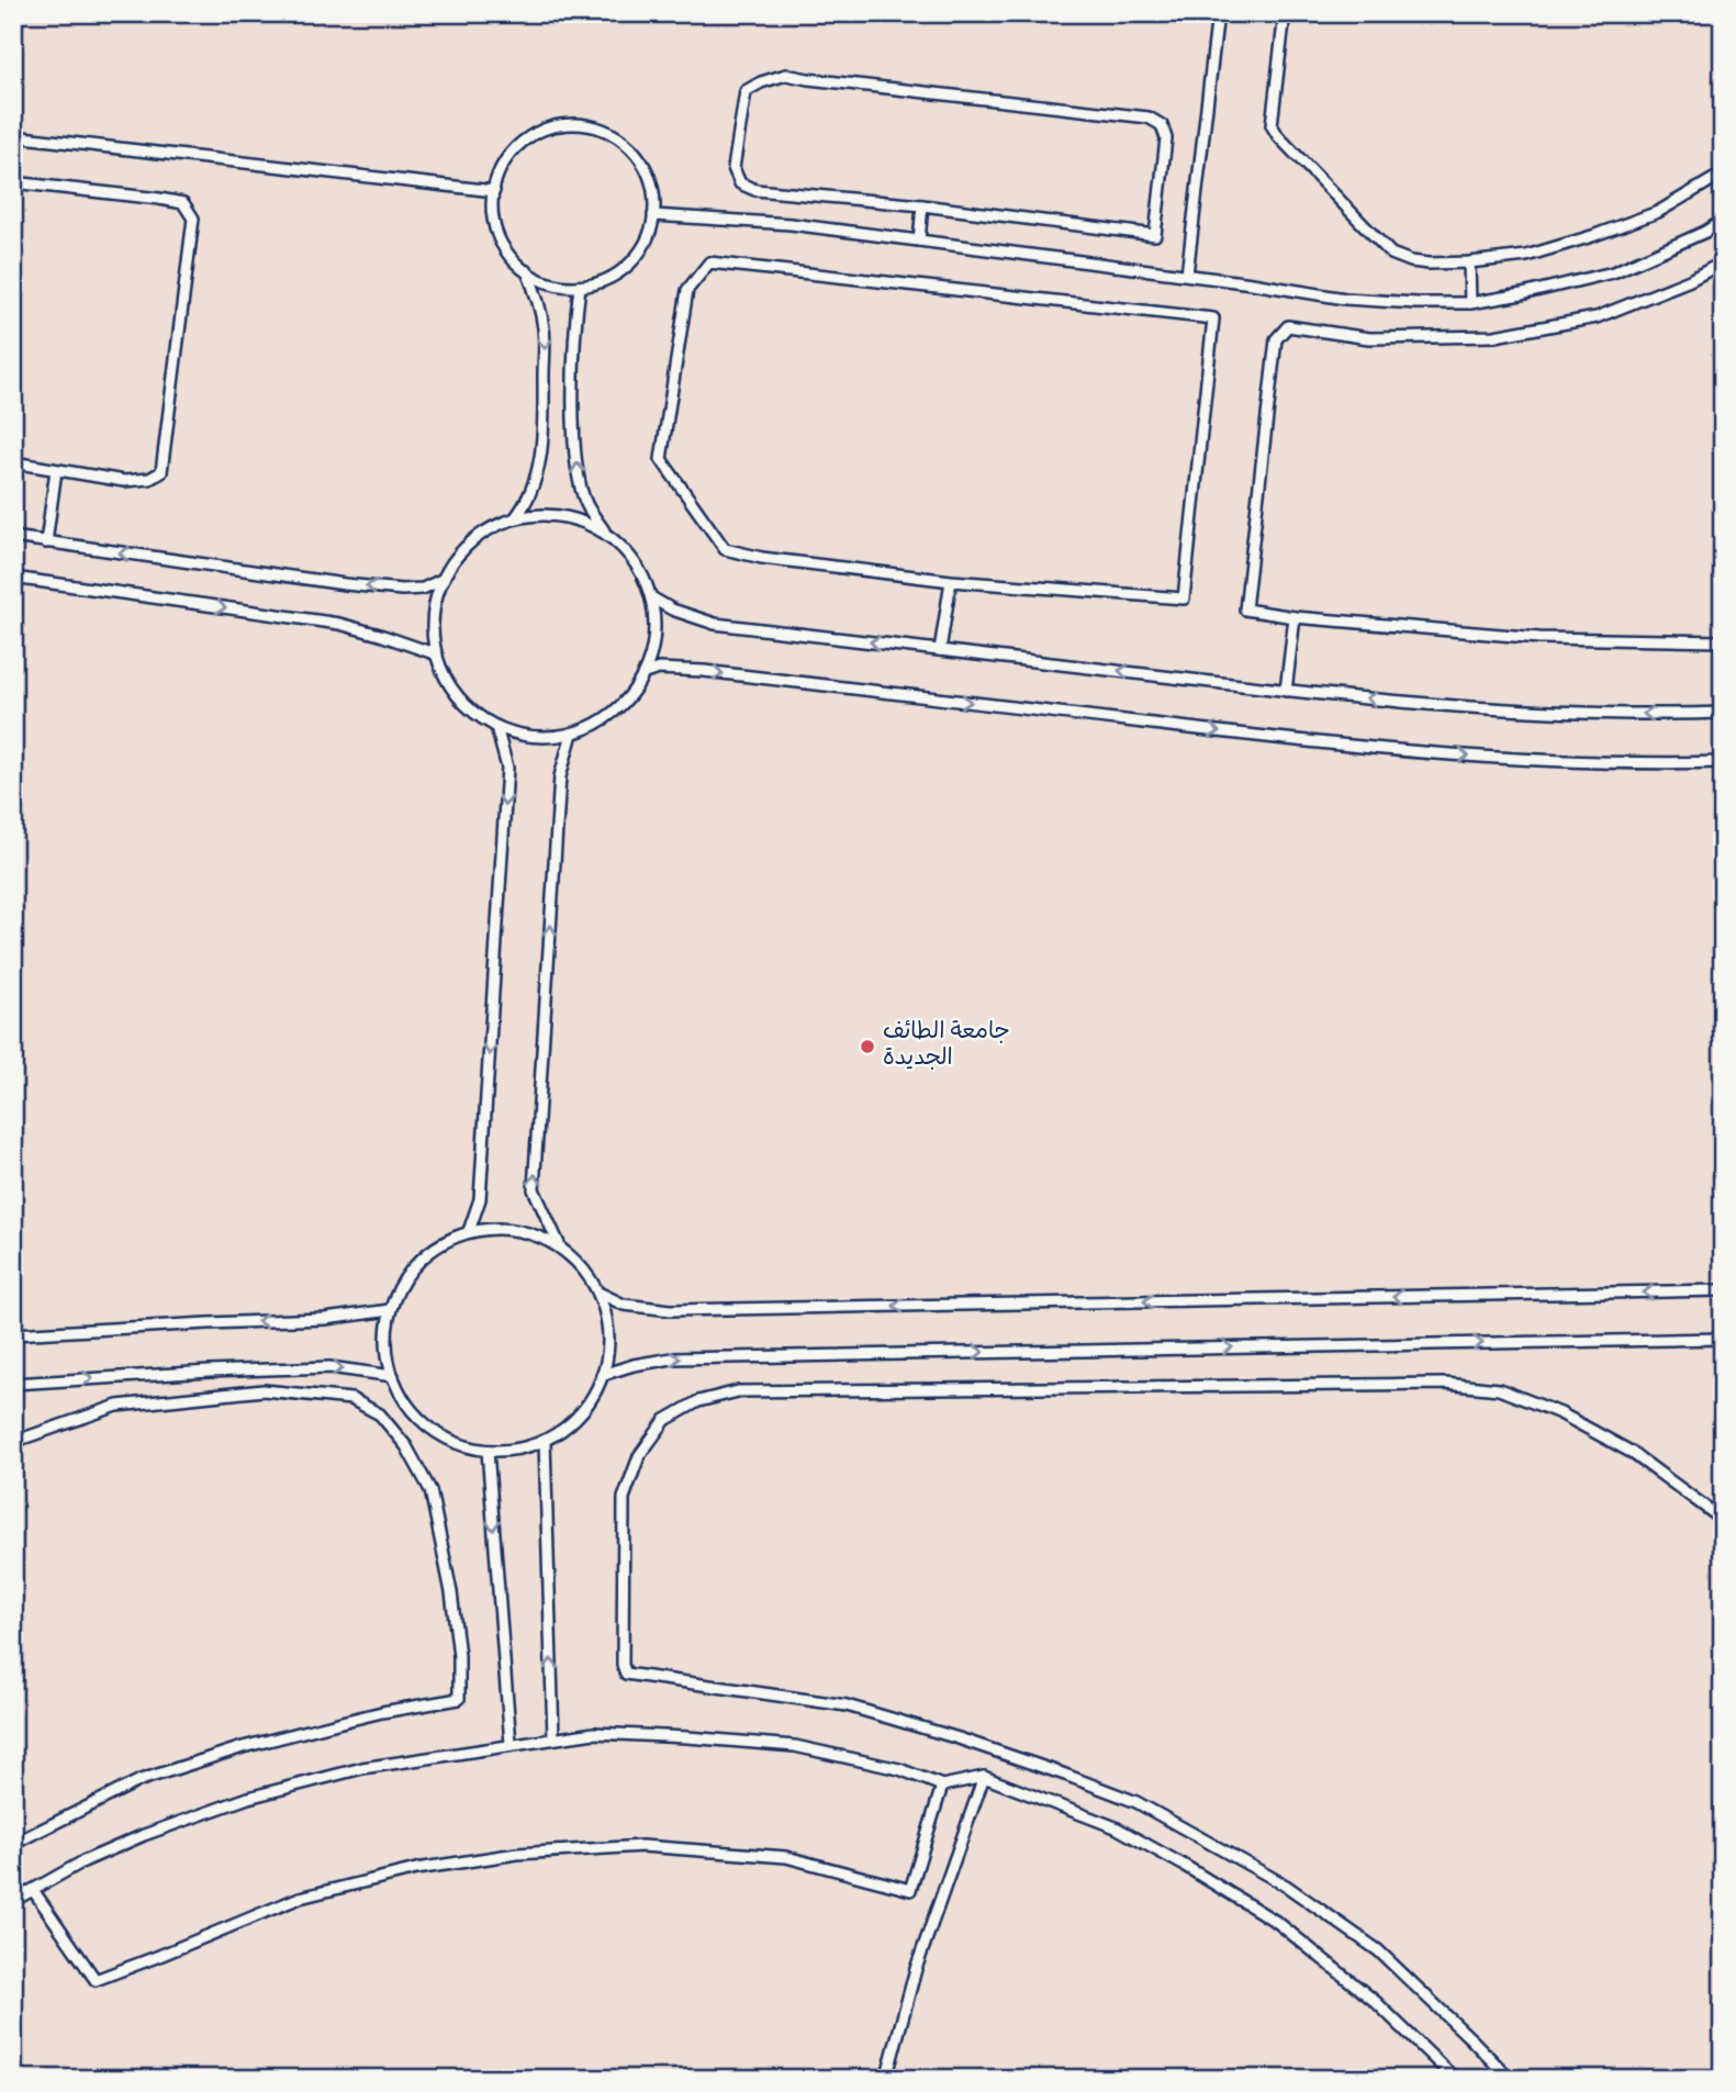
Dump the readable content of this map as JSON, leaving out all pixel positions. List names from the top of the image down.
{
  "places": ["جامعة الطائف الجديدة"]
}
